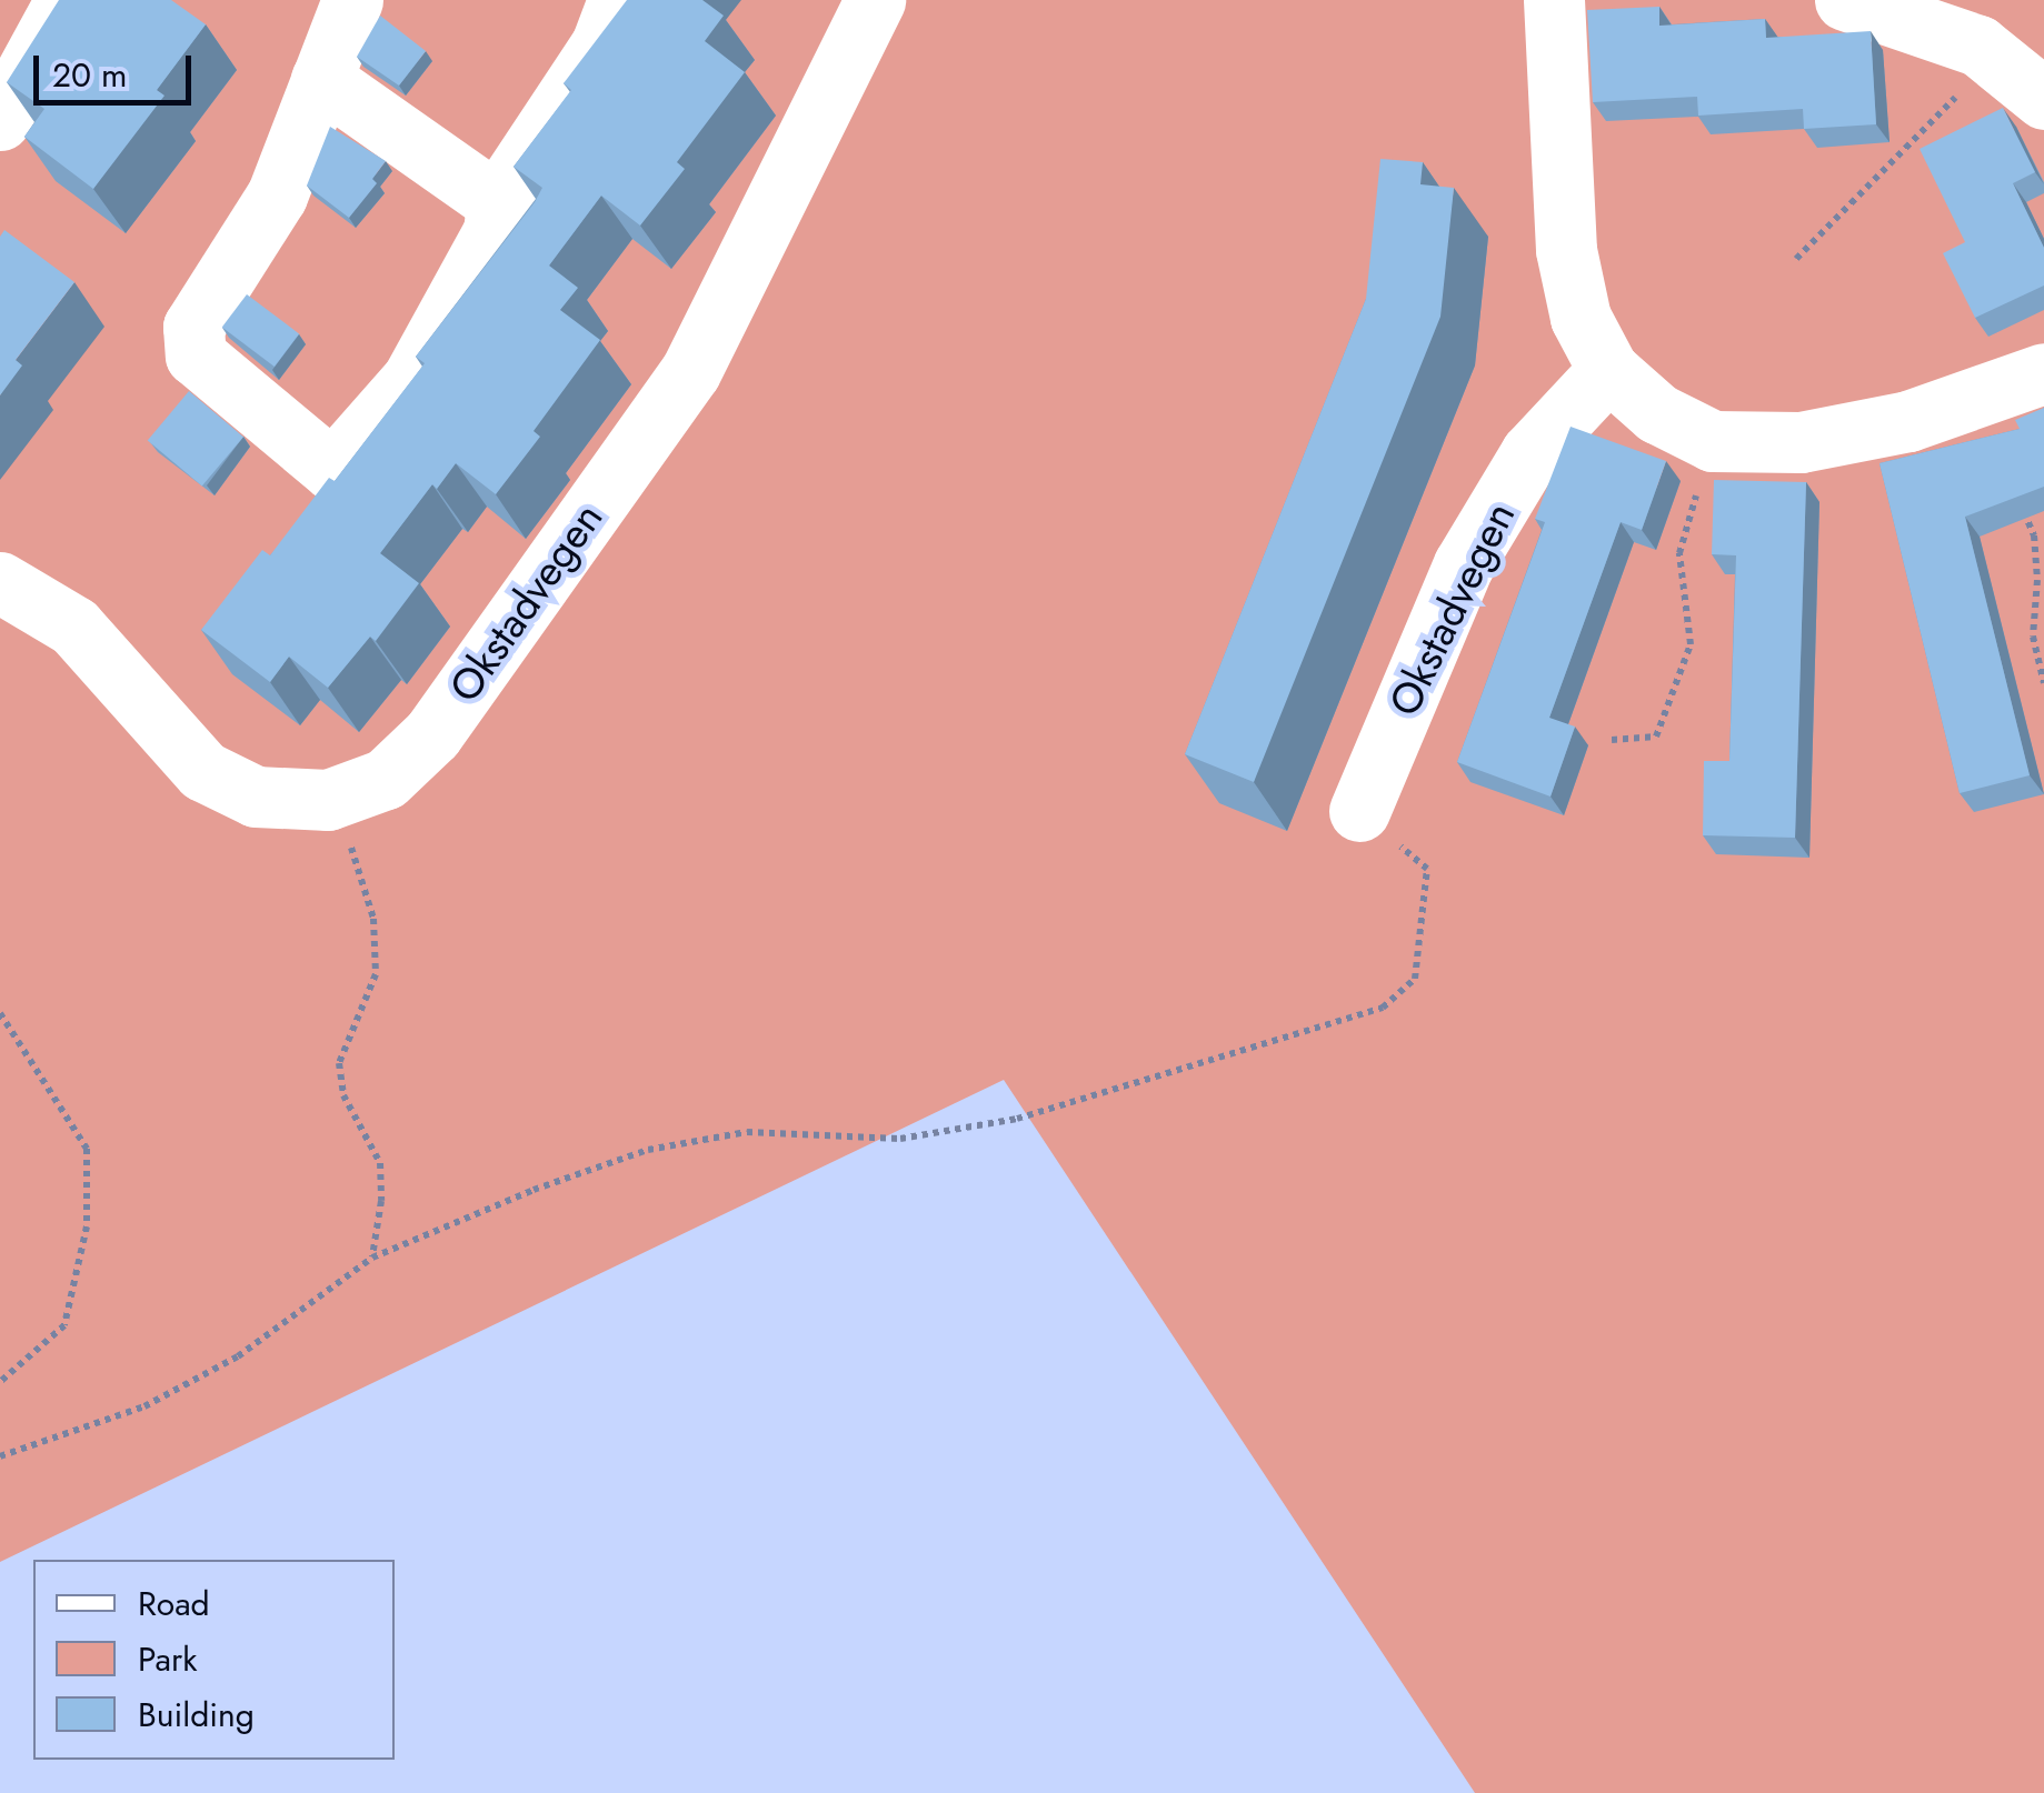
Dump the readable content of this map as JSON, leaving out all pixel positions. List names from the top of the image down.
{
  "streets": {
    "lane": ["Okstadvegen"]
  },
  "legend": ["Road", "Park", "Building"],
  "scale_bar": "20 m"
}
